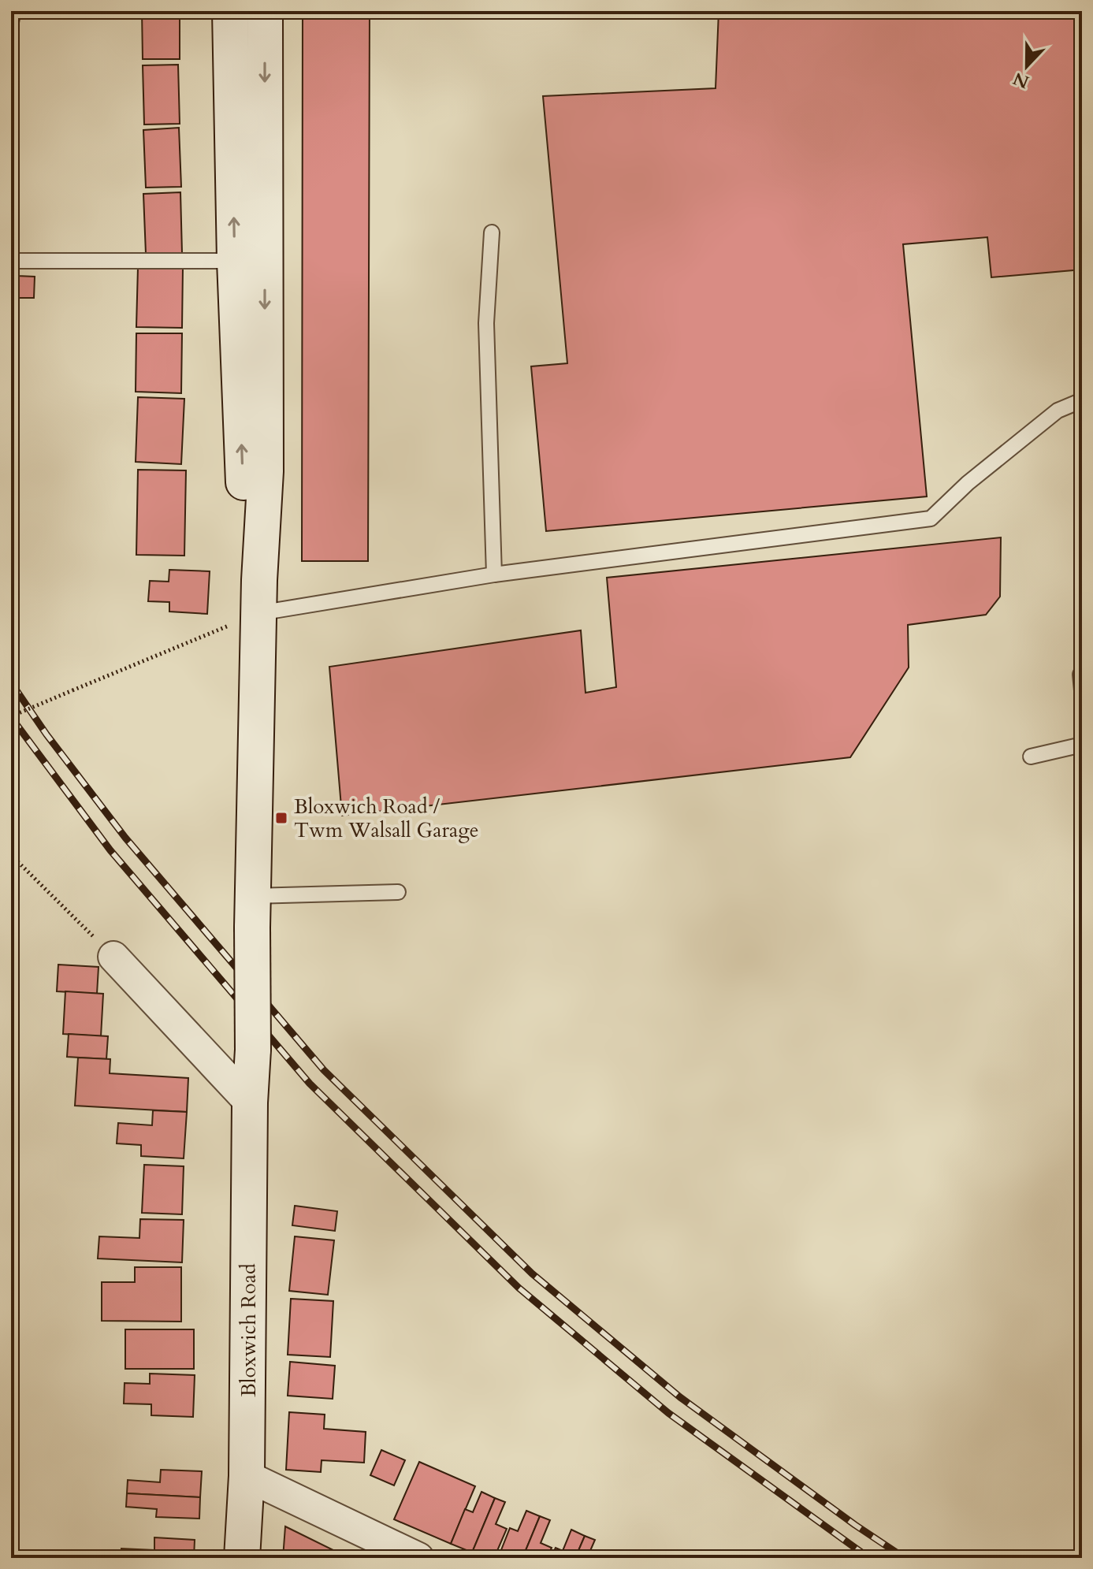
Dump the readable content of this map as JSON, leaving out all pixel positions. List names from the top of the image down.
{
  "streets": {
    "main road": ["Bloxwich Road"]
  },
  "places": {
    "transit": ["Bloxwich Road / Twm Walsall Garage"]
  },
  "north": "bottom"
}
